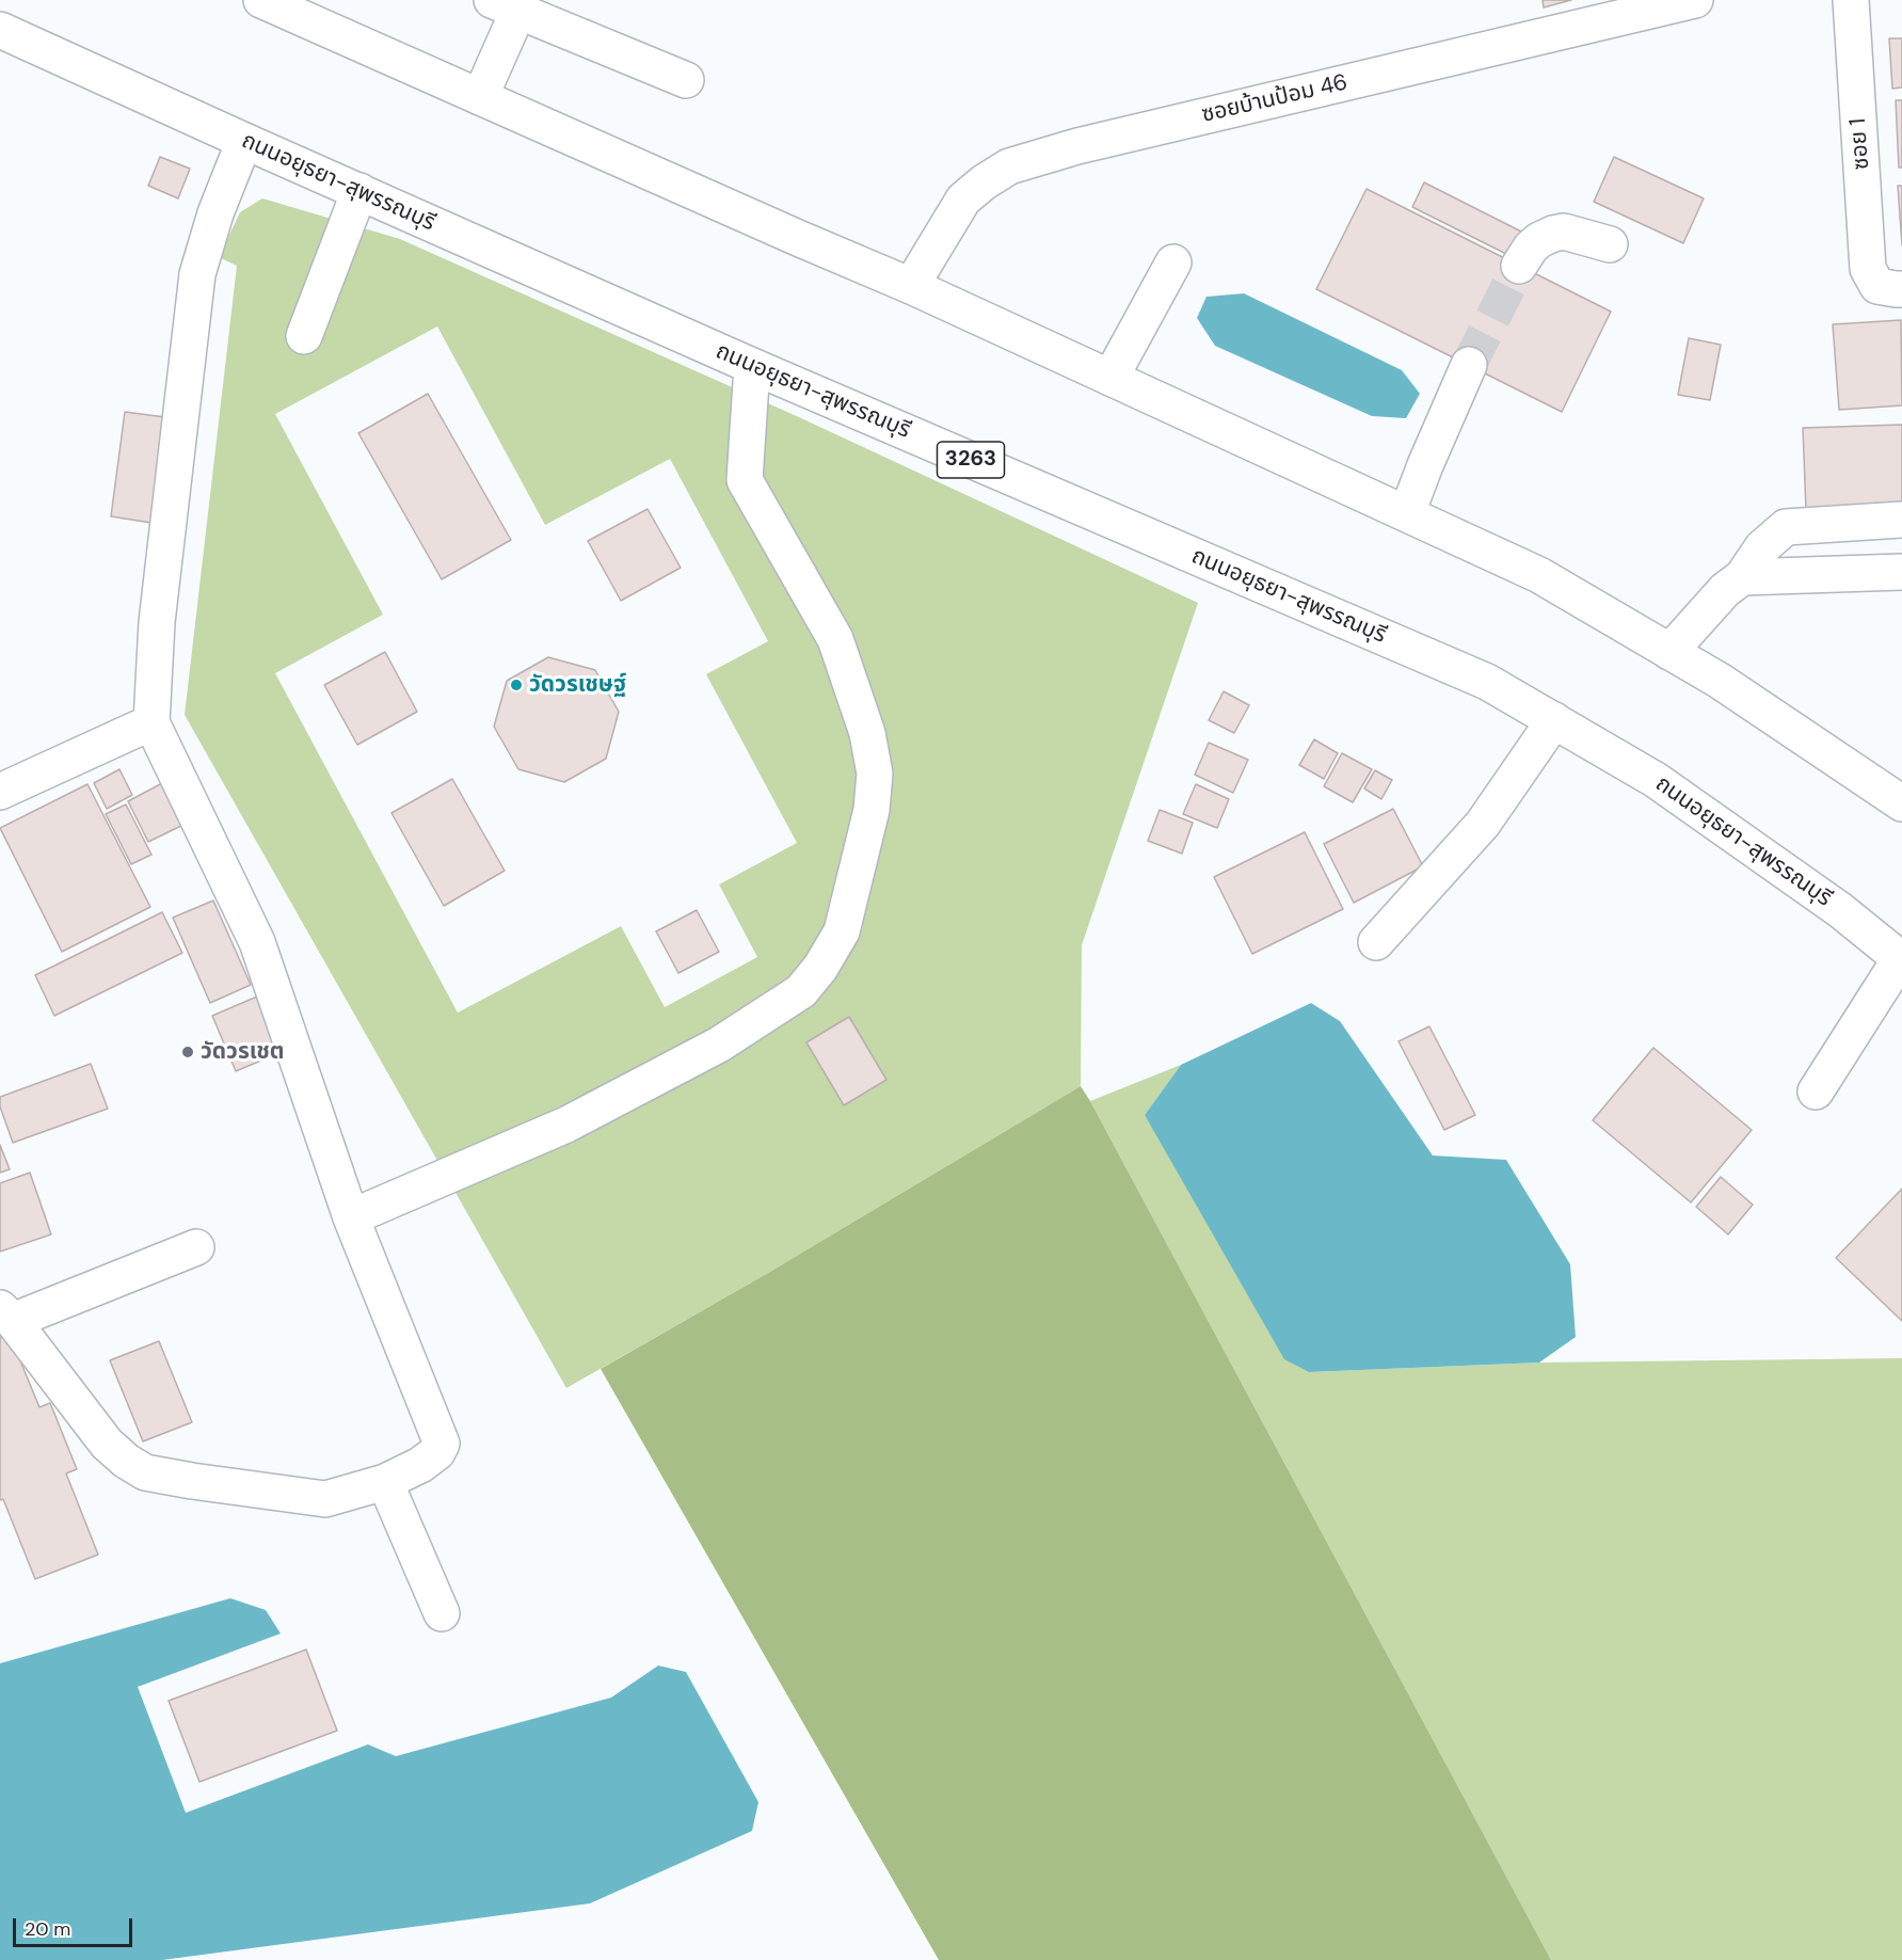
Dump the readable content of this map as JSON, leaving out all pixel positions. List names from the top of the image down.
{
  "streets": {
    "main road": [
      "ซอยบ้านป้อม 46",
      "ซอย 1",
      "ถนนอยุธยา-สุพรรณบุรี",
      "3263"
    ]
  },
  "places": ["วัดวรเชษฐ์", "วัดวรเชต"],
  "scale_bar": "20 m"
}
